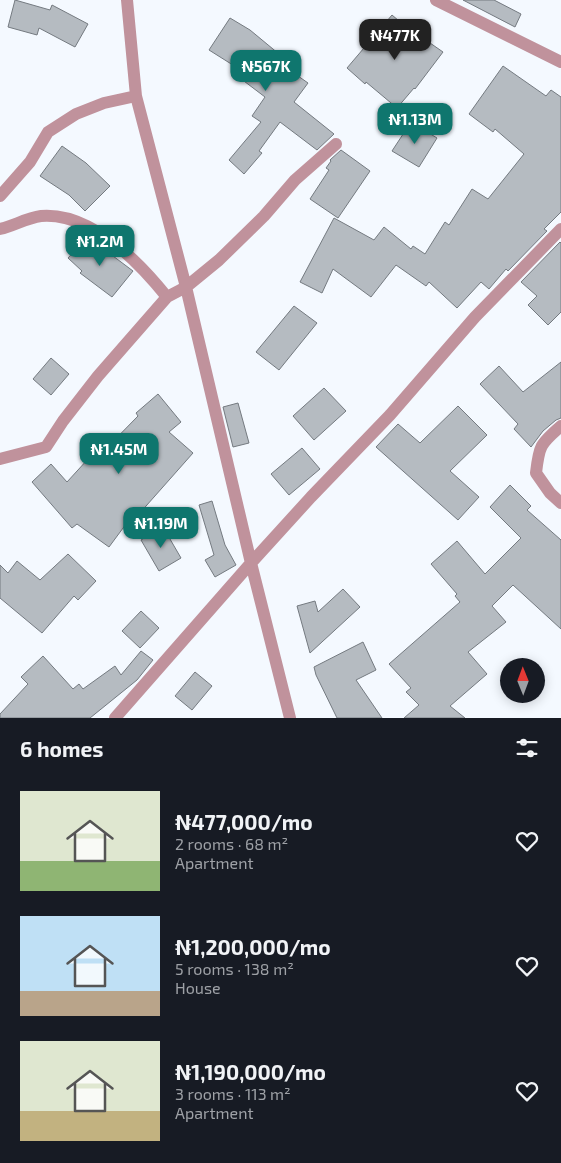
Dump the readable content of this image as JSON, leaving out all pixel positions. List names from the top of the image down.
{
  "north": "top",
  "page": {
    "price": [
      "₦477K",
      "₦567K",
      "₦1.13M",
      "₦1.2M",
      "₦1.45M",
      "₦1.19M"
    ],
    "heading": "6 homes",
    "list": [
      {
        "name": "₦477,000/mo",
        "note": "2 rooms · 68 m² · Apartment"
      },
      {
        "name": "₦1,200,000/mo",
        "note": "5 rooms · 138 m² · House"
      },
      {
        "name": "₦1,190,000/mo",
        "note": "3 rooms · 113 m² · Apartment"
      }
    ]
  }
}
